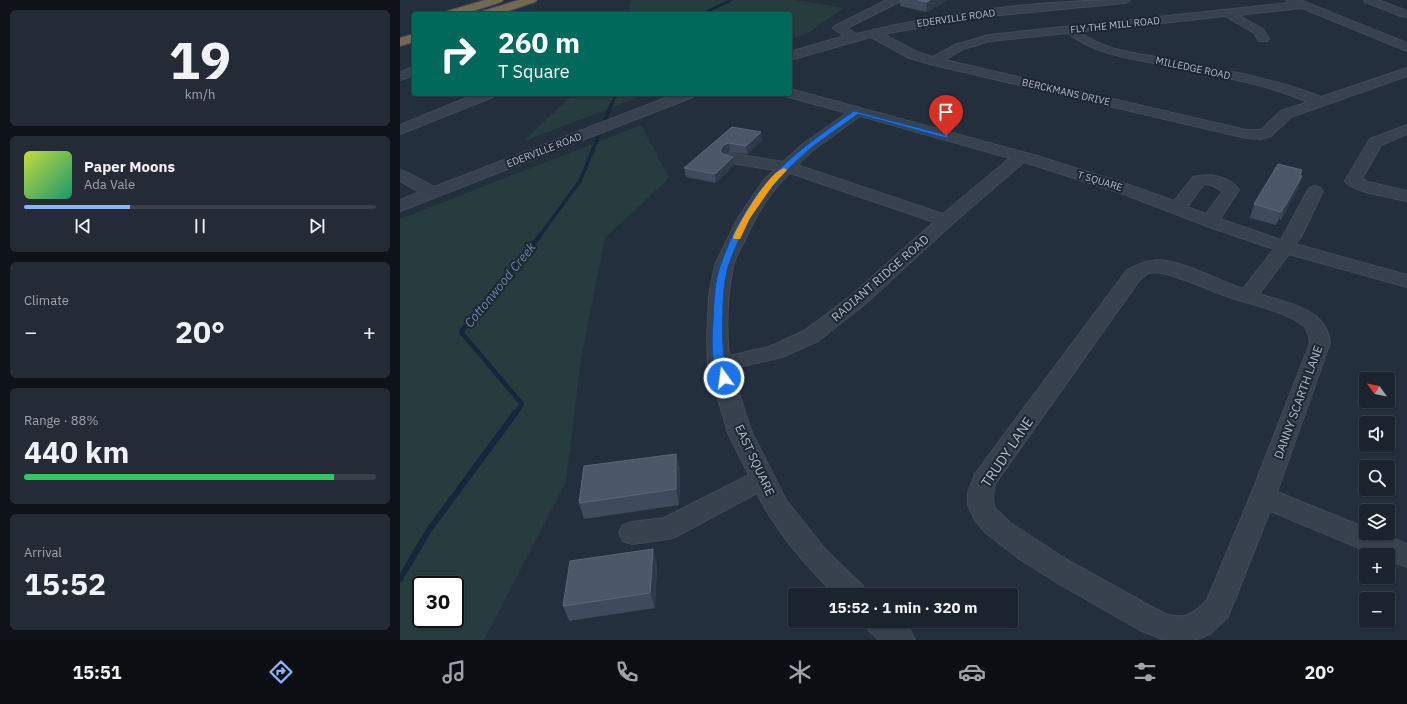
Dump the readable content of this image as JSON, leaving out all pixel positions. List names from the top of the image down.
{
  "streets": {
    "street": [
      "EDERVILLE ROAD",
      "FLY THE MILL ROAD",
      "MILLEDGE ROAD",
      "BERCKMANS DRIVE",
      "T SQUARE",
      "RADIANT RIDGE ROAD",
      "DANNY SCARTH LANE",
      "TRUDY LANE",
      "EAST SQUARE"
    ]
  },
  "crossings": [
    ["EDERVILLE ROAD", "BERCKMANS DRIVE"],
    ["FLY THE MILL ROAD", "MILLEDGE ROAD"],
    ["FLY THE MILL ROAD", "BERCKMANS DRIVE"],
    ["MILLEDGE ROAD", "BERCKMANS DRIVE"],
    ["T SQUARE", "RADIANT RIDGE ROAD"],
    ["T SQUARE", "EAST SQUARE"],
    ["RADIANT RIDGE ROAD", "EAST SQUARE"],
    ["DANNY SCARTH LANE", "TRUDY LANE"]
  ],
  "water": ["Cottonwood Creek"],
  "north": "top left",
  "page": {
    "tile": [
      ["19", "km/h"],
      "Climate",
      ["Range · 88%", "440 km"],
      ["Arrival", "15:52"]
    ],
    "turn": ["260 m", "T Square"],
    "song": ["Paper Moons", "Ada Vale"],
    "heat": ["−", "20°", "+"],
    "map_buttons": ["+", "−"],
    "limit": "30",
    "trip": "15:52 · 1 min · 320 m",
    "tabs": ["15:51", "20°"]
  }
}
